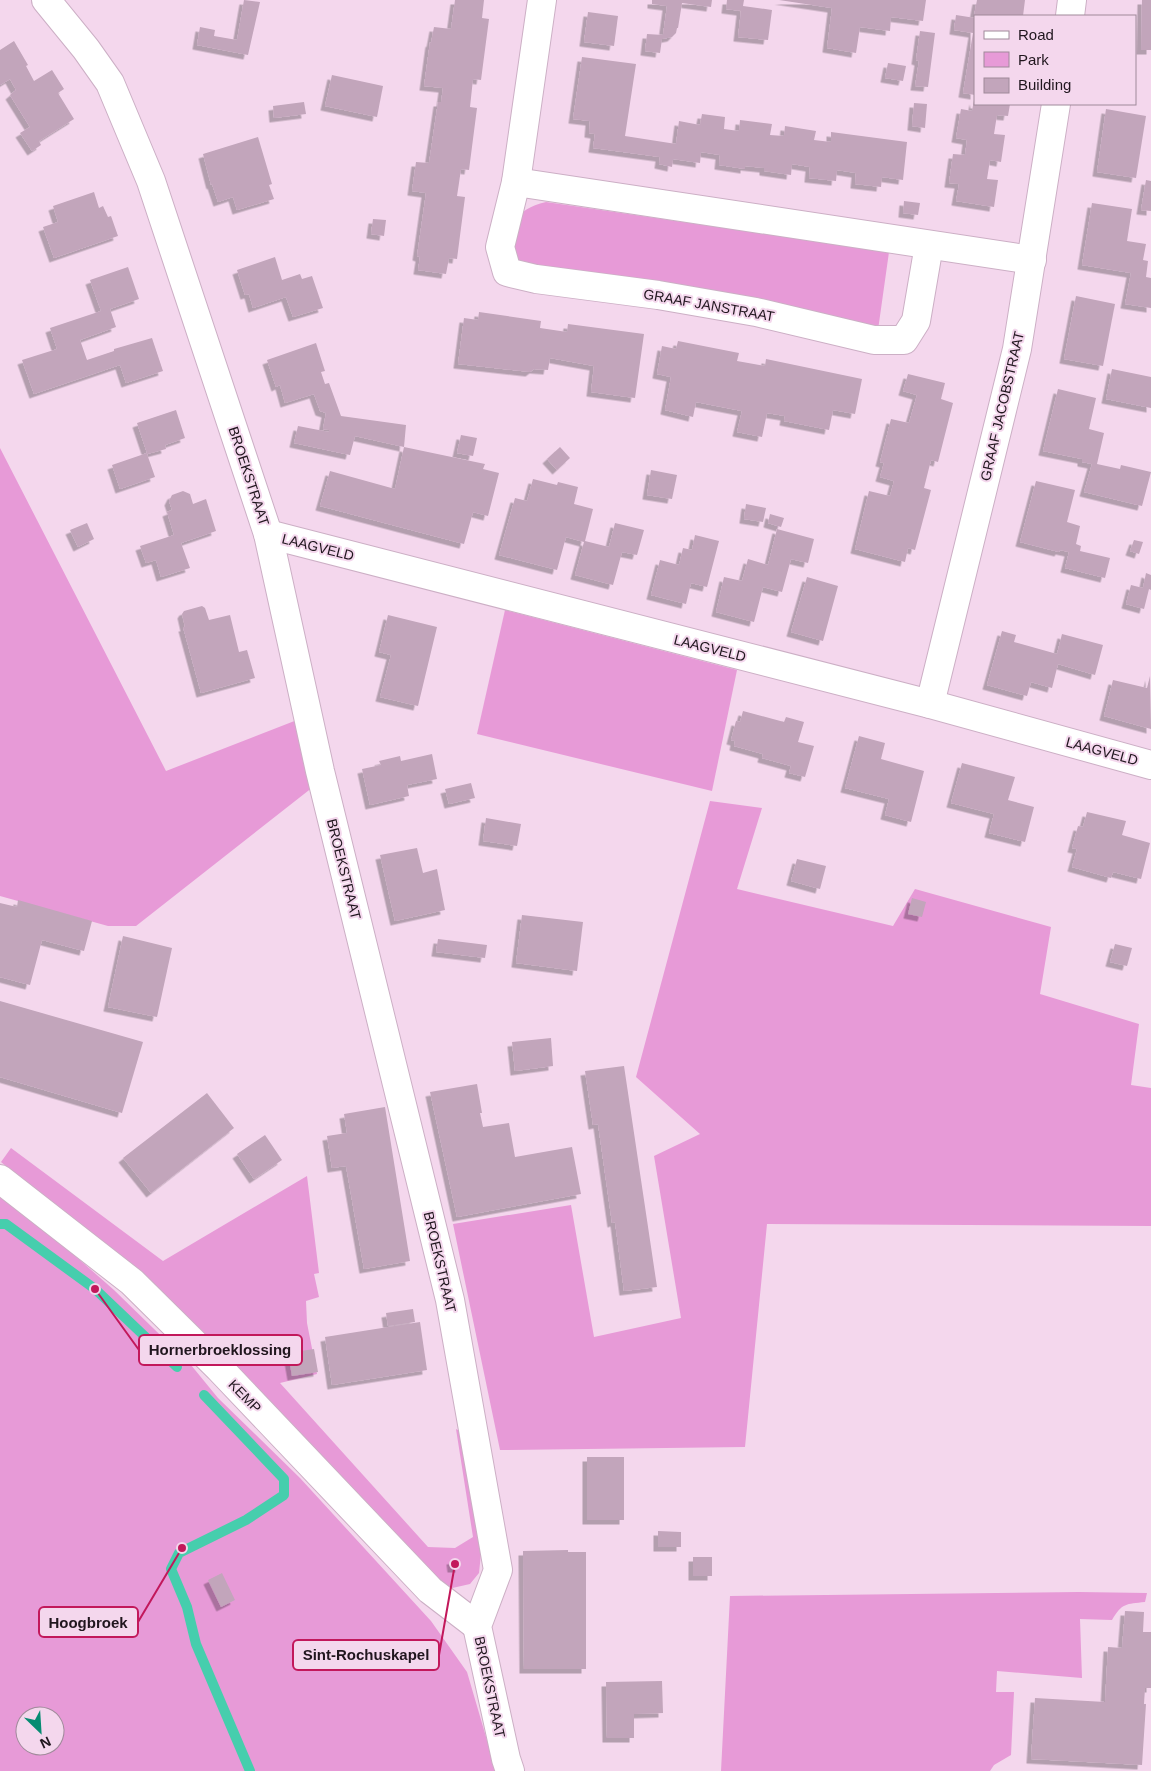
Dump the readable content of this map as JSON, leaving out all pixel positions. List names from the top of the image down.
{
  "streets": {
    "street": [
      "GRAAF JANSTRAAT",
      "GRAAF JACOBSTRAAT",
      "BROEKSTRAAT",
      "LAAGVELD",
      "KEMP"
    ]
  },
  "crossings": [
    ["GRAAF JACOBSTRAAT", "LAAGVELD"],
    ["BROEKSTRAAT", "LAAGVELD"],
    ["BROEKSTRAAT", "KEMP"]
  ],
  "places": ["Hornerbroeklossing", "Hoogbroek", "Sint-Rochuskapel"],
  "legend": ["Road", "Park", "Building"],
  "north": "bottom right"
}
